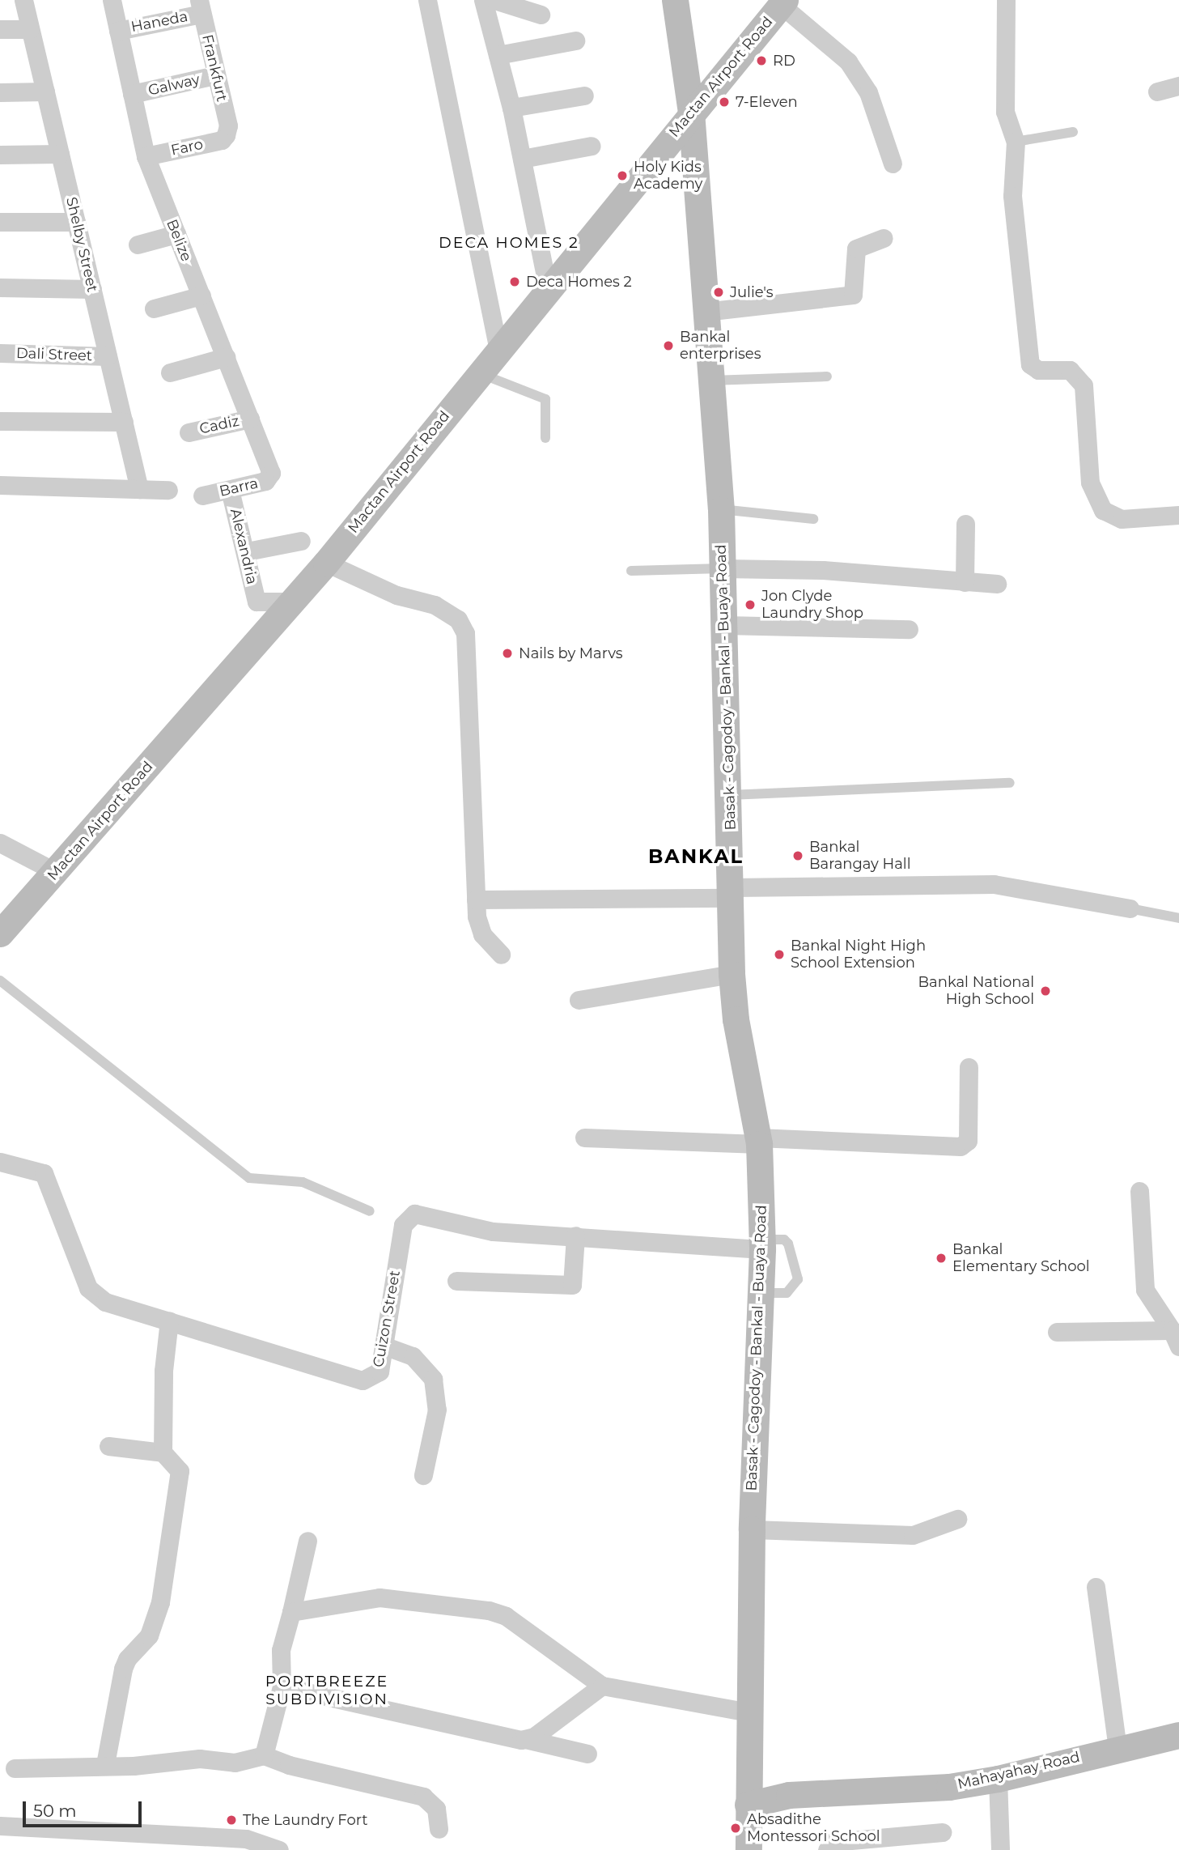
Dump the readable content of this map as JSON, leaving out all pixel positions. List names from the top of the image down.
{
  "streets": {
    "street": [
      "Haneda",
      "Frankfurt",
      "Mactan Airport Road",
      "Galway",
      "Faro",
      "Belize",
      "Shelby Street",
      "Dali Street",
      "Cadiz",
      "Barra",
      "Alexandria",
      "Basak - Cagodoy - Bankal - Buaya Road",
      "Cuizon Street",
      "Mahayahay Road"
    ]
  },
  "crossings": [
    ["Haneda", "Frankfurt"],
    ["Haneda", "Belize"],
    ["Frankfurt", "Galway"],
    ["Frankfurt", "Faro"],
    ["Mactan Airport Road", "Alexandria"],
    ["Mactan Airport Road", "Basak - Cagodoy - Bankal - Buaya Road"],
    ["Galway", "Belize"],
    ["Faro", "Belize"],
    ["Belize", "Cadiz"],
    ["Belize", "Barra"],
    ["Shelby Street", "Dali Street"],
    ["Barra", "Alexandria"],
    ["Basak - Cagodoy - Bankal - Buaya Road", "Cuizon Street"],
    ["Basak - Cagodoy - Bankal - Buaya Road", "Mahayahay Road"]
  ],
  "districts": ["DECA HOMES 2", "BANKAL", "PORTBREEZE SUBDIVISION"],
  "places": [
    "RD",
    "7-Eleven",
    "Holy Kids Academy",
    "Deca Homes 2",
    "Julie's",
    "Bankal enterprises",
    "Jon Clyde Laundry Shop",
    "Nails by Marvs",
    "Bankal Barangay Hall",
    "Bankal Night High School Extension",
    "Bankal National High School",
    "Bankal Elementary School",
    "The Laundry Fort",
    "Absadithe Montessori School"
  ],
  "scale_bar": "50 m"
}
